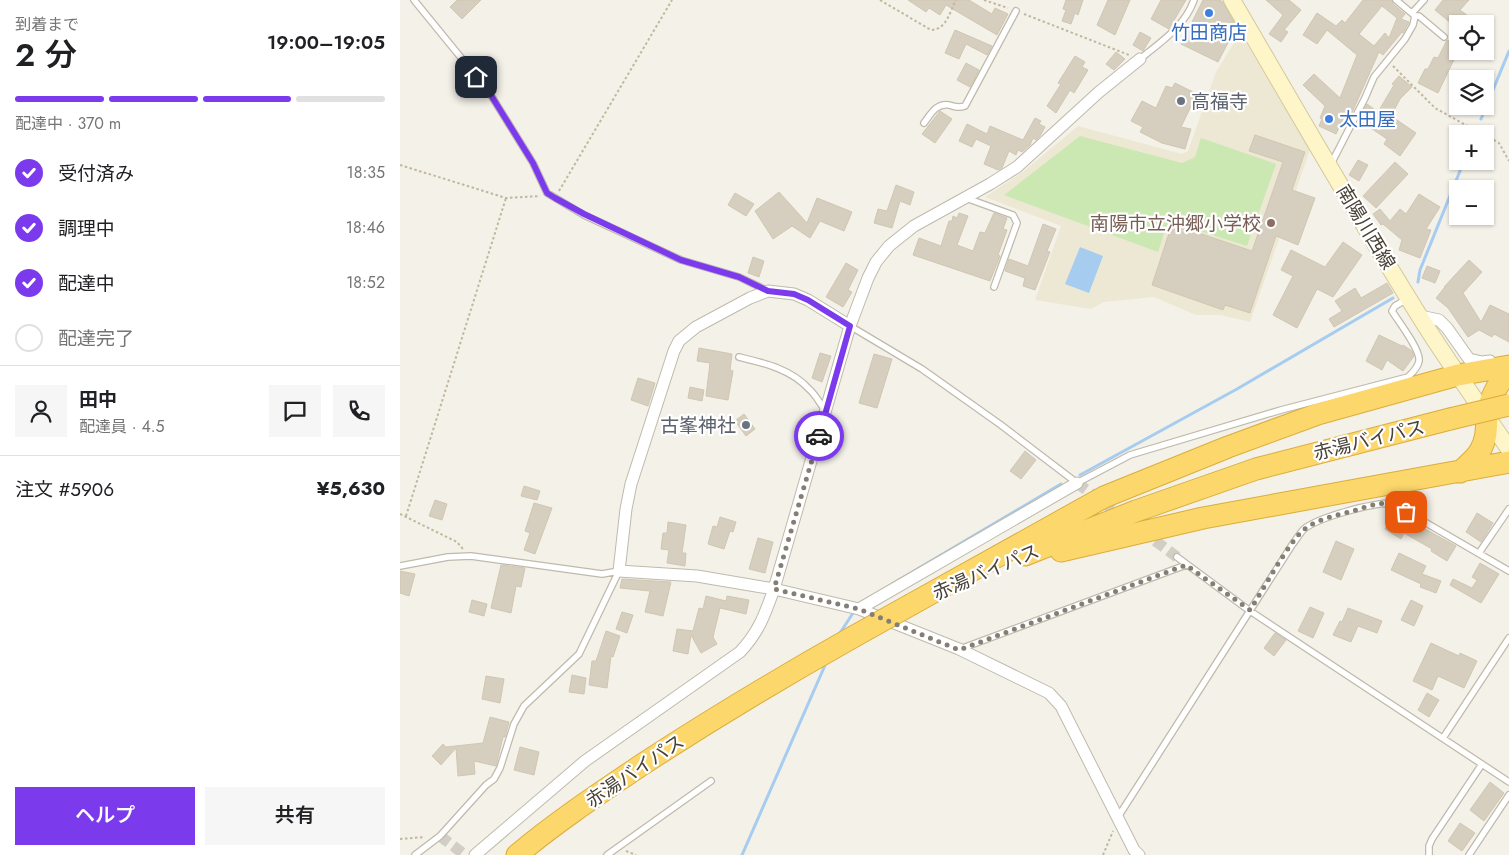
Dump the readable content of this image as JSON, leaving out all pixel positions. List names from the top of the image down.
{
  "streets": {
    "highway": ["赤湯バイパス"],
    "main road": ["南陽川西線"]
  },
  "places": [
    "竹田商店",
    "高福寺",
    "太田屋",
    "南陽市立沖郷小学校",
    "古峯神社"
  ],
  "page": {
    "heading": ["2 分", "到着まで", "19:00–19:05"],
    "panel": [
      "田中",
      "配達員 · 4.5",
      "注文 #5906",
      "¥5,630"
    ],
    "map_buttons": ["+", "−"],
    "bar": "配達中 · 370 m",
    "list": [
      ["受付済み", "18:35"],
      ["調理中", "18:46"],
      ["配達中", "18:52"],
      "配達完了"
    ],
    "buttons": ["ヘルプ", "共有"]
  }
}
